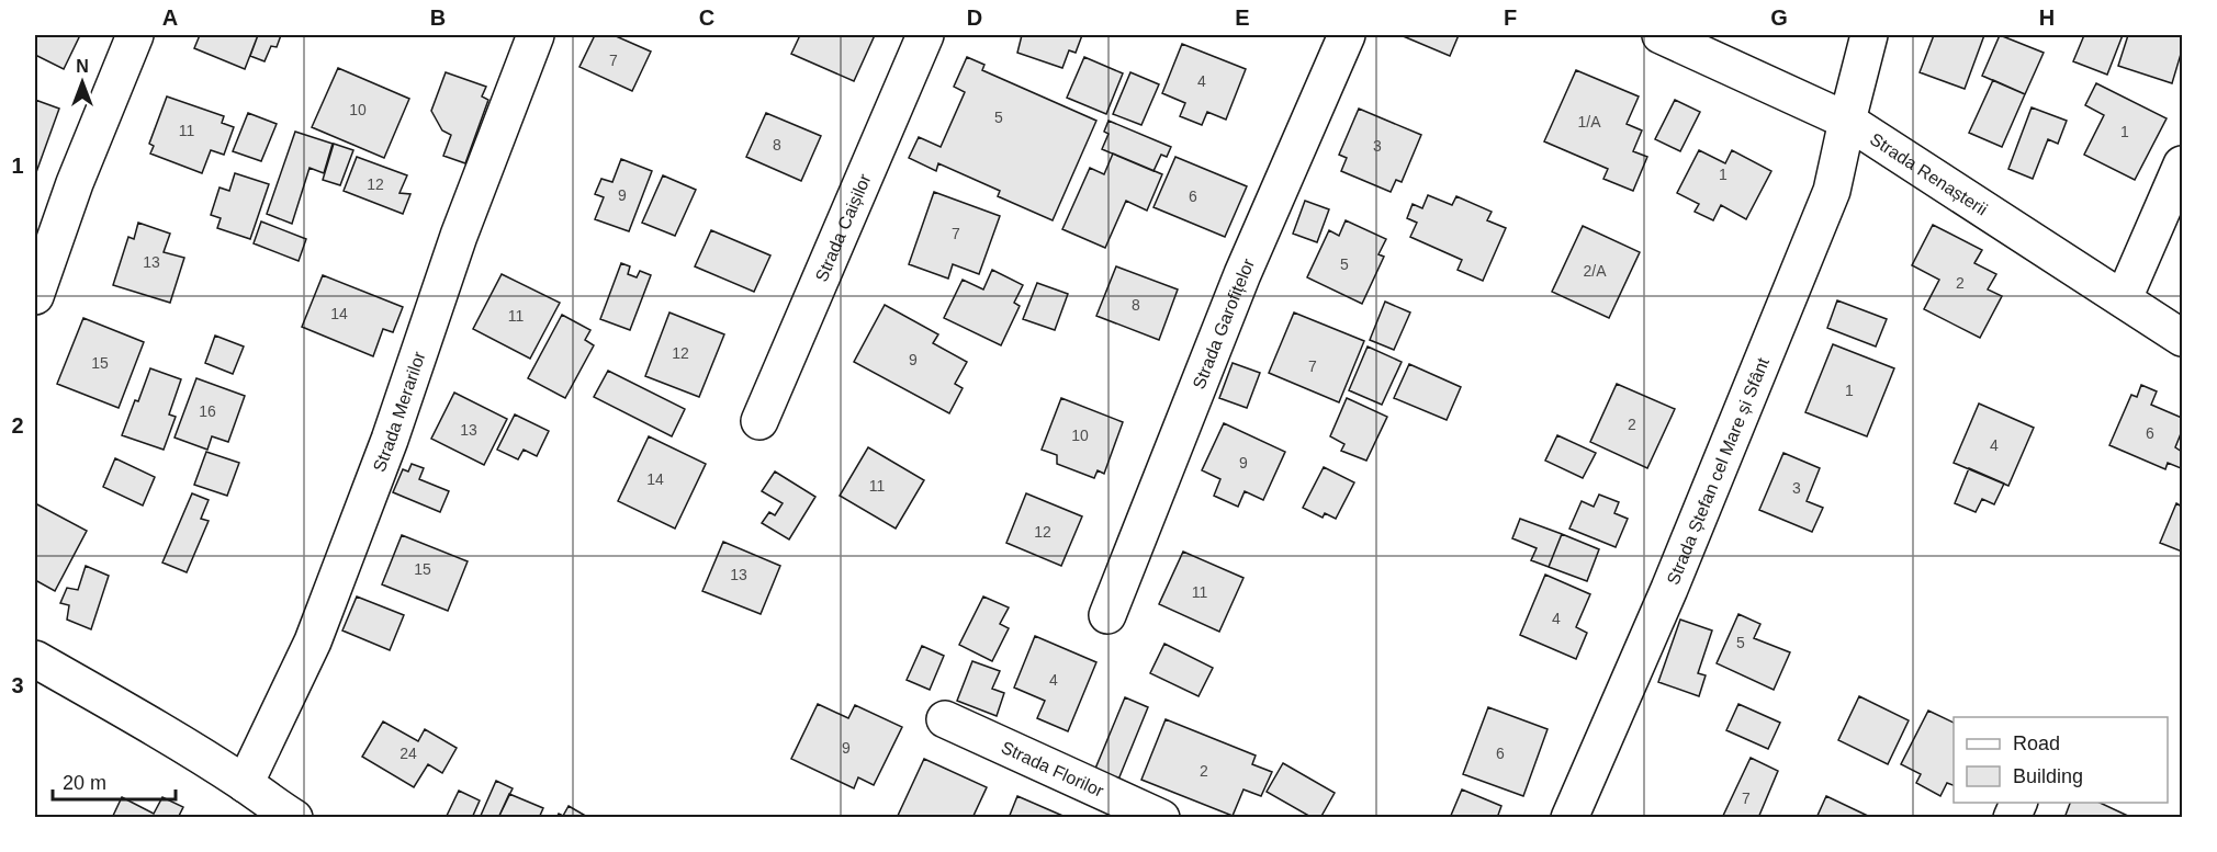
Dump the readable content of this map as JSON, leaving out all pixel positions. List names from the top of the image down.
{
  "streets": {
    "street": [
      "Strada Renașterii",
      "Strada Caișilor",
      "Strada Garofițelor",
      "Strada Merarilor",
      "Strada Ștefan cel Mare și Sfânt",
      "Strada Florilor"
    ]
  },
  "crossings": [
    ["Strada Renașterii", "Strada Ștefan cel Mare și Sfânt"]
  ],
  "house_numbers": [
    "7",
    "4",
    "10",
    "5",
    "1/A",
    "11",
    "1",
    "8",
    "3",
    "1",
    "12",
    "9",
    "6",
    "7",
    "13",
    "5",
    "2/A",
    "2",
    "8",
    "14",
    "11",
    "12",
    "9",
    "15",
    "7",
    "1",
    "16",
    "2",
    "13",
    "6",
    "10",
    "4",
    "9",
    "14",
    "11",
    "3",
    "12",
    "15",
    "13",
    "11",
    "4",
    "5",
    "4",
    "9",
    "24",
    "6",
    "2",
    "7"
  ],
  "legend": ["Road", "Building"],
  "scale_bar": "20 m",
  "north": "top",
  "grid": {
    "columns": [
      "A",
      "B",
      "C",
      "D",
      "E",
      "F",
      "G",
      "H"
    ],
    "rows": ["1", "2", "3"]
  }
}
